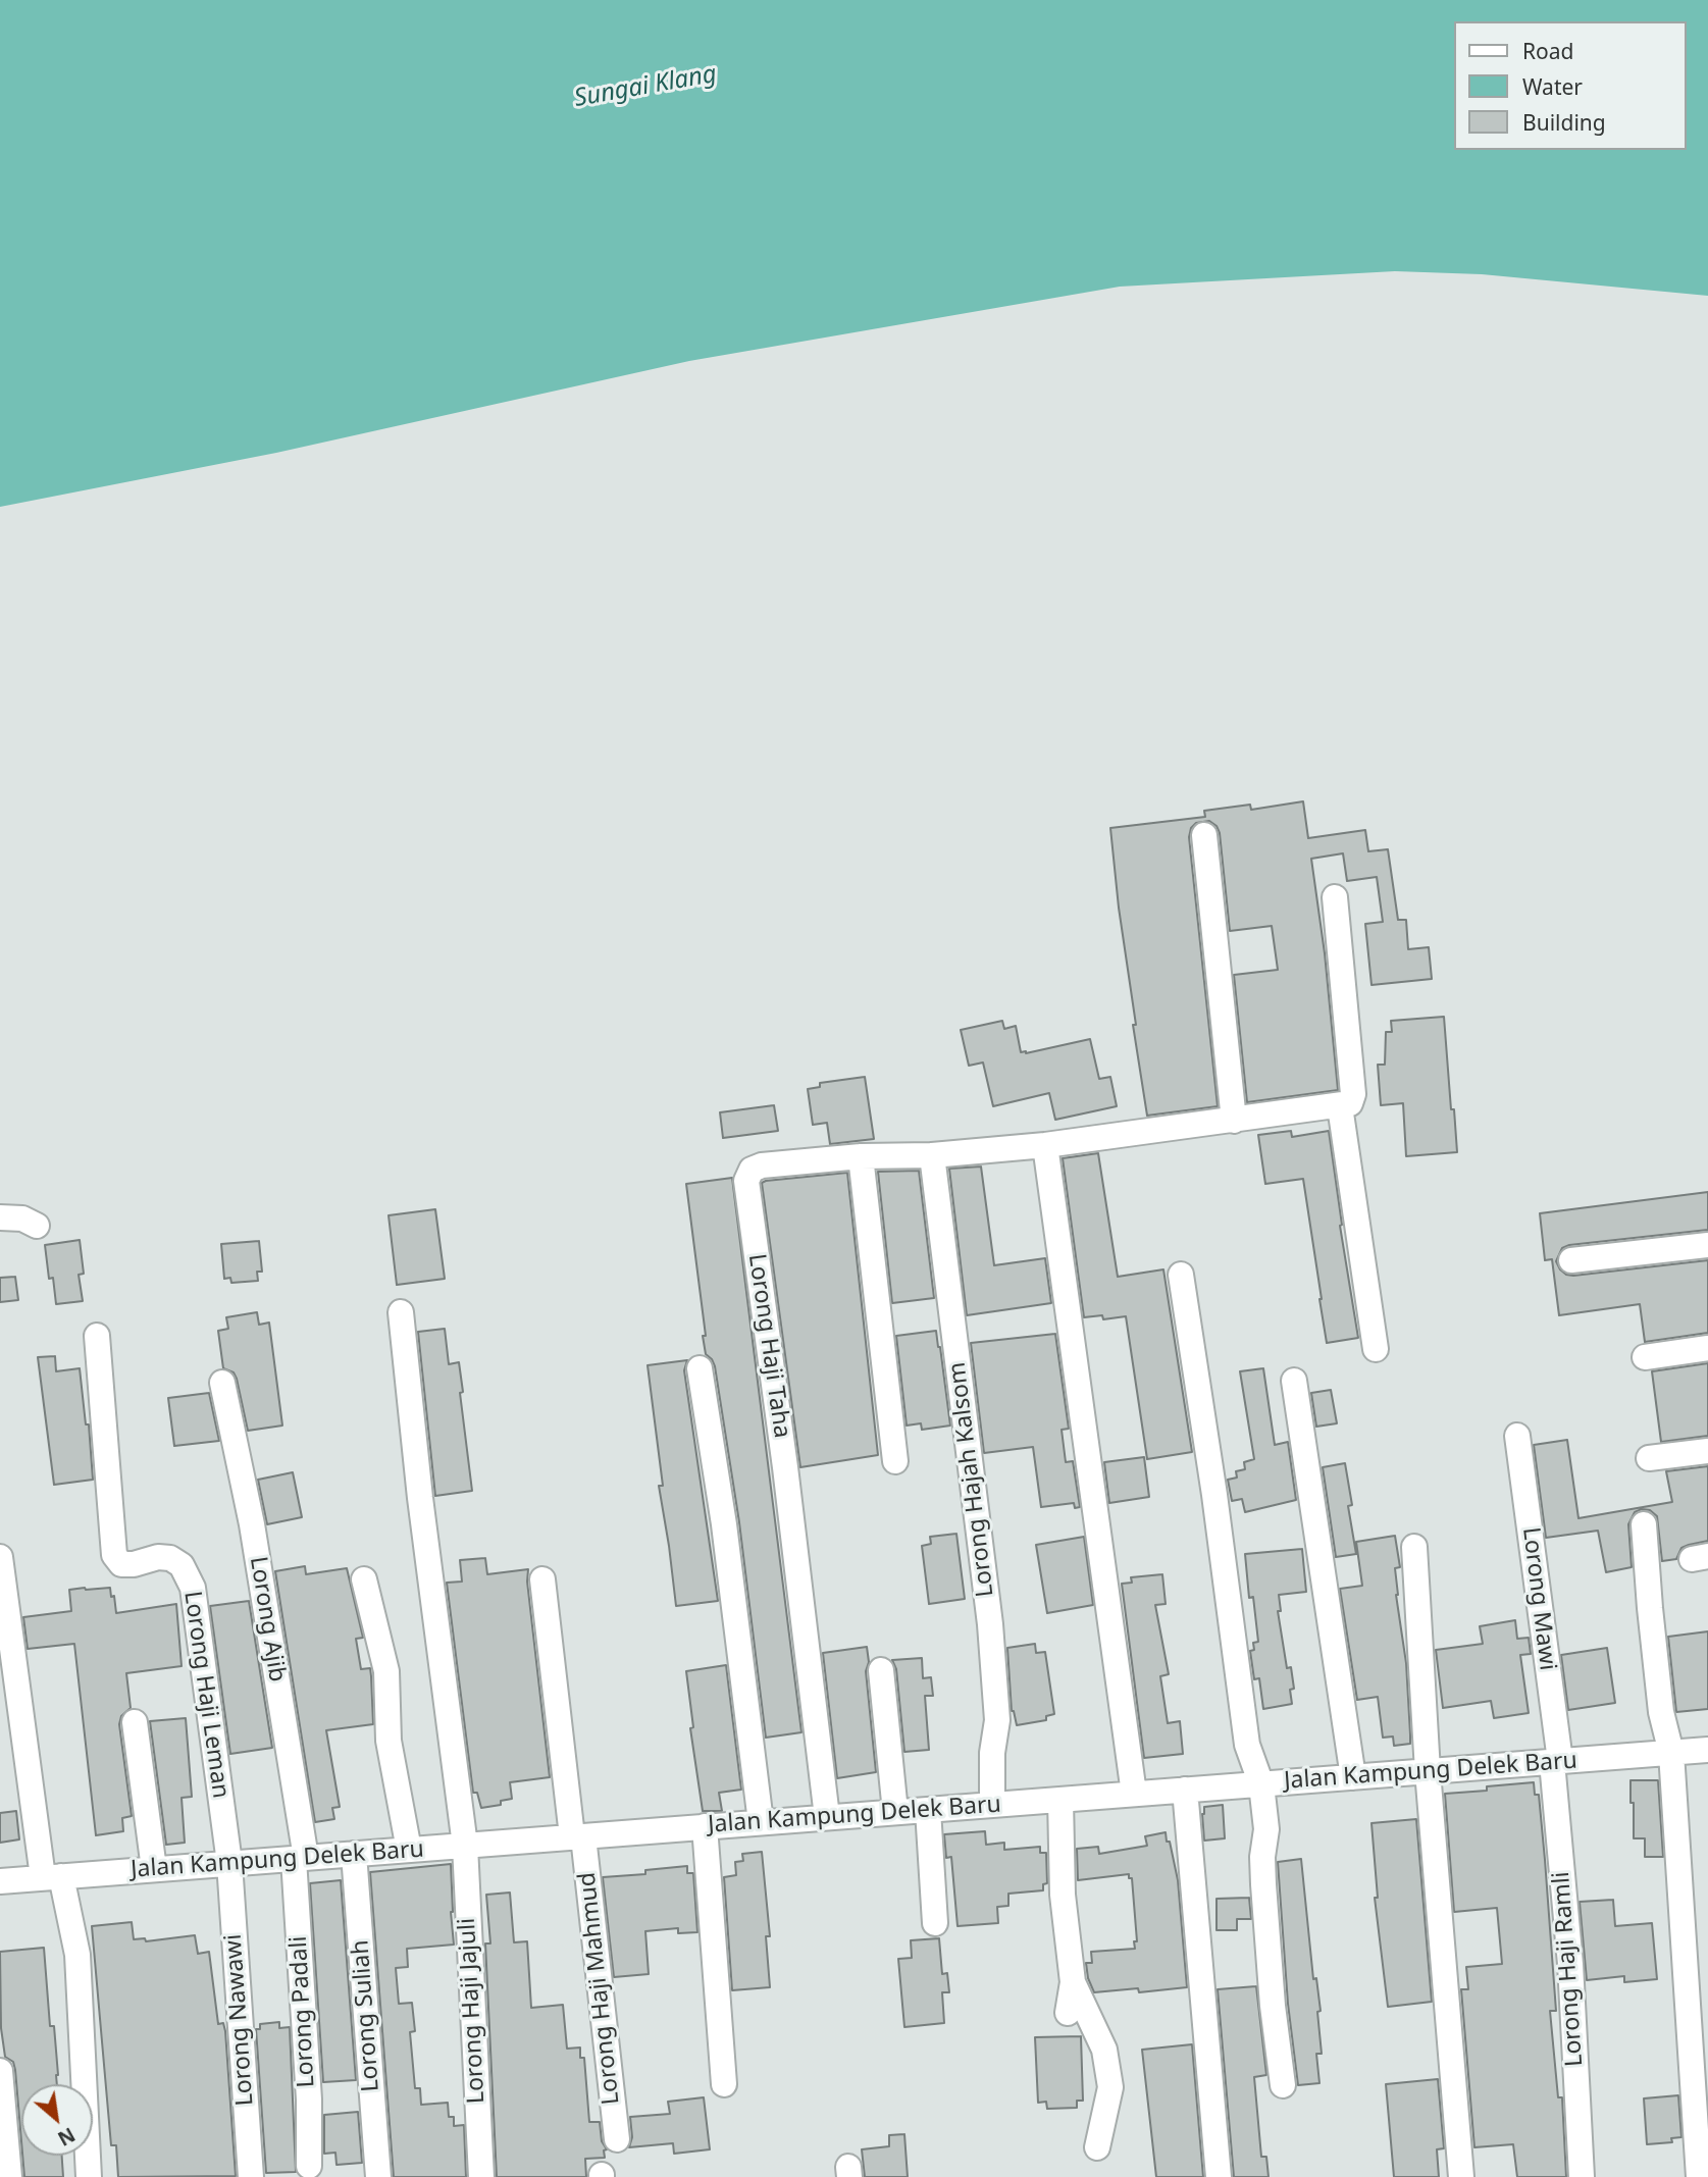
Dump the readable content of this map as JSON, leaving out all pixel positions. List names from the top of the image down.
{
  "streets": {
    "street": [
      "Lorong Haji Taha",
      "Lorong Hajah Kalsom",
      "Lorong Mawi",
      "Lorong Ajib",
      "Lorong Haji Leman",
      "Jalan Kampung Delek Baru",
      "Lorong Haji Ramli",
      "Lorong Haji Mahmud",
      "Lorong Haji Jajuli",
      "Lorong Padali",
      "Lorong Suliah",
      "Lorong Nawawi"
    ]
  },
  "crossings": [
    ["Lorong Haji Taha", "Lorong Hajah Kalsom"],
    ["Lorong Haji Taha", "Jalan Kampung Delek Baru"],
    ["Lorong Hajah Kalsom", "Jalan Kampung Delek Baru"],
    ["Lorong Mawi", "Jalan Kampung Delek Baru"],
    ["Lorong Mawi", "Lorong Haji Ramli"],
    ["Lorong Ajib", "Jalan Kampung Delek Baru"],
    ["Lorong Ajib", "Lorong Padali"],
    ["Lorong Haji Leman", "Jalan Kampung Delek Baru"],
    ["Lorong Haji Leman", "Lorong Nawawi"],
    ["Jalan Kampung Delek Baru", "Lorong Haji Ramli"],
    ["Jalan Kampung Delek Baru", "Lorong Haji Mahmud"],
    ["Jalan Kampung Delek Baru", "Lorong Haji Jajuli"],
    ["Jalan Kampung Delek Baru", "Lorong Padali"],
    ["Jalan Kampung Delek Baru", "Lorong Suliah"],
    ["Jalan Kampung Delek Baru", "Lorong Nawawi"]
  ],
  "water": ["Sungai Klang"],
  "legend": ["Road", "Water", "Building"],
  "north": "bottom right"
}
